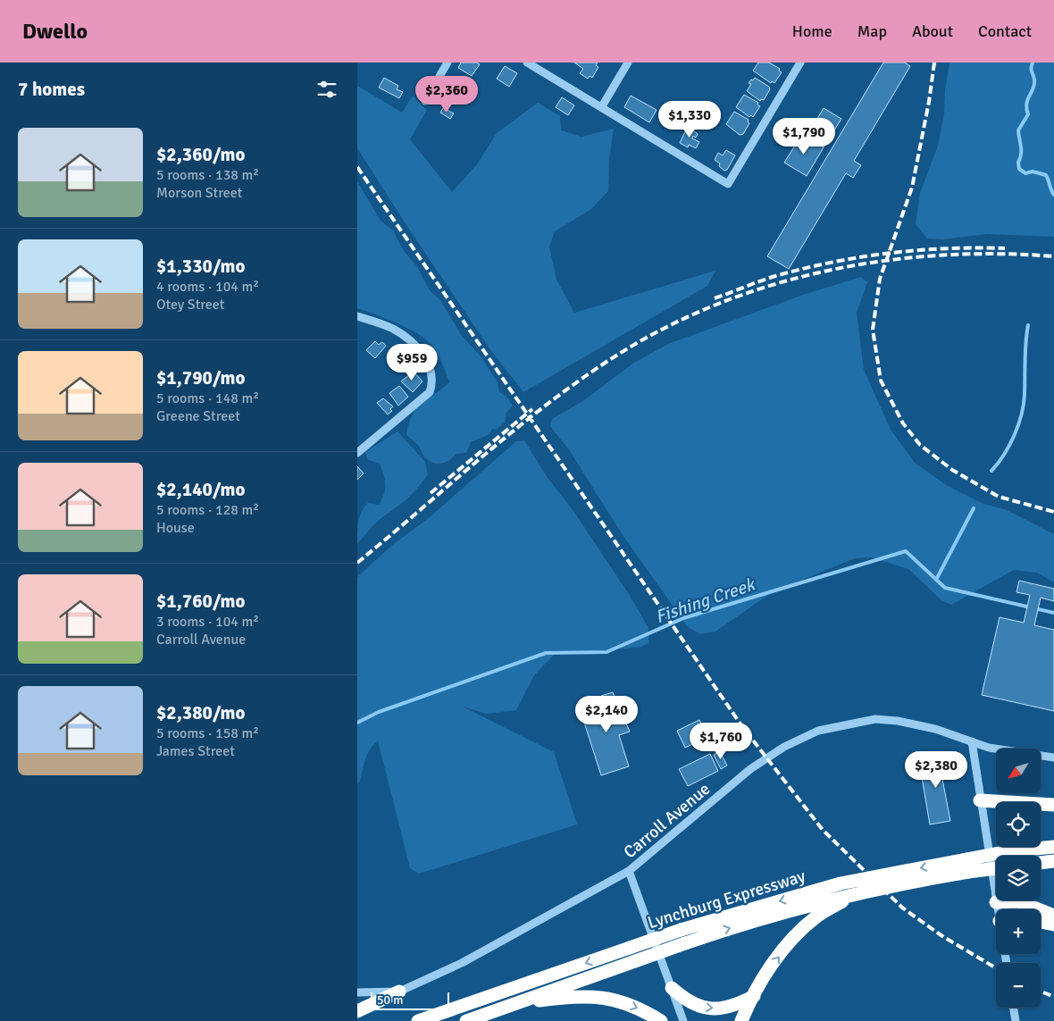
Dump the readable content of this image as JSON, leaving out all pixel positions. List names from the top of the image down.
{
  "streets": {
    "highway": ["Lynchburg Expressway"],
    "street": ["Carroll Avenue"]
  },
  "water": ["Fishing Creek"],
  "scale_bar": "50 m",
  "north": "bottom left",
  "page": {
    "header": "Dwello",
    "nav": [
      "Home",
      "Map",
      "About",
      "Contact"
    ],
    "heading": "7 homes",
    "price": [
      "$2,360",
      "$1,330",
      "$1,790",
      "$959",
      "$2,140",
      "$1,760",
      "$2,380"
    ],
    "list": [
      {
        "name": "$2,360/mo",
        "note": "5 rooms · 138 m² · Morson Street"
      },
      {
        "name": "$1,330/mo",
        "note": "4 rooms · 104 m² · Otey Street"
      },
      {
        "name": "$1,790/mo",
        "note": "5 rooms · 148 m² · Greene Street"
      },
      {
        "name": "$2,140/mo",
        "note": "5 rooms · 128 m² · House"
      },
      {
        "name": "$1,760/mo",
        "note": "3 rooms · 104 m² · Carroll Avenue"
      },
      {
        "name": "$2,380/mo",
        "note": "5 rooms · 158 m² · James Street"
      }
    ],
    "map_buttons": ["+", "−"],
    "scale": "50 m"
  }
}
